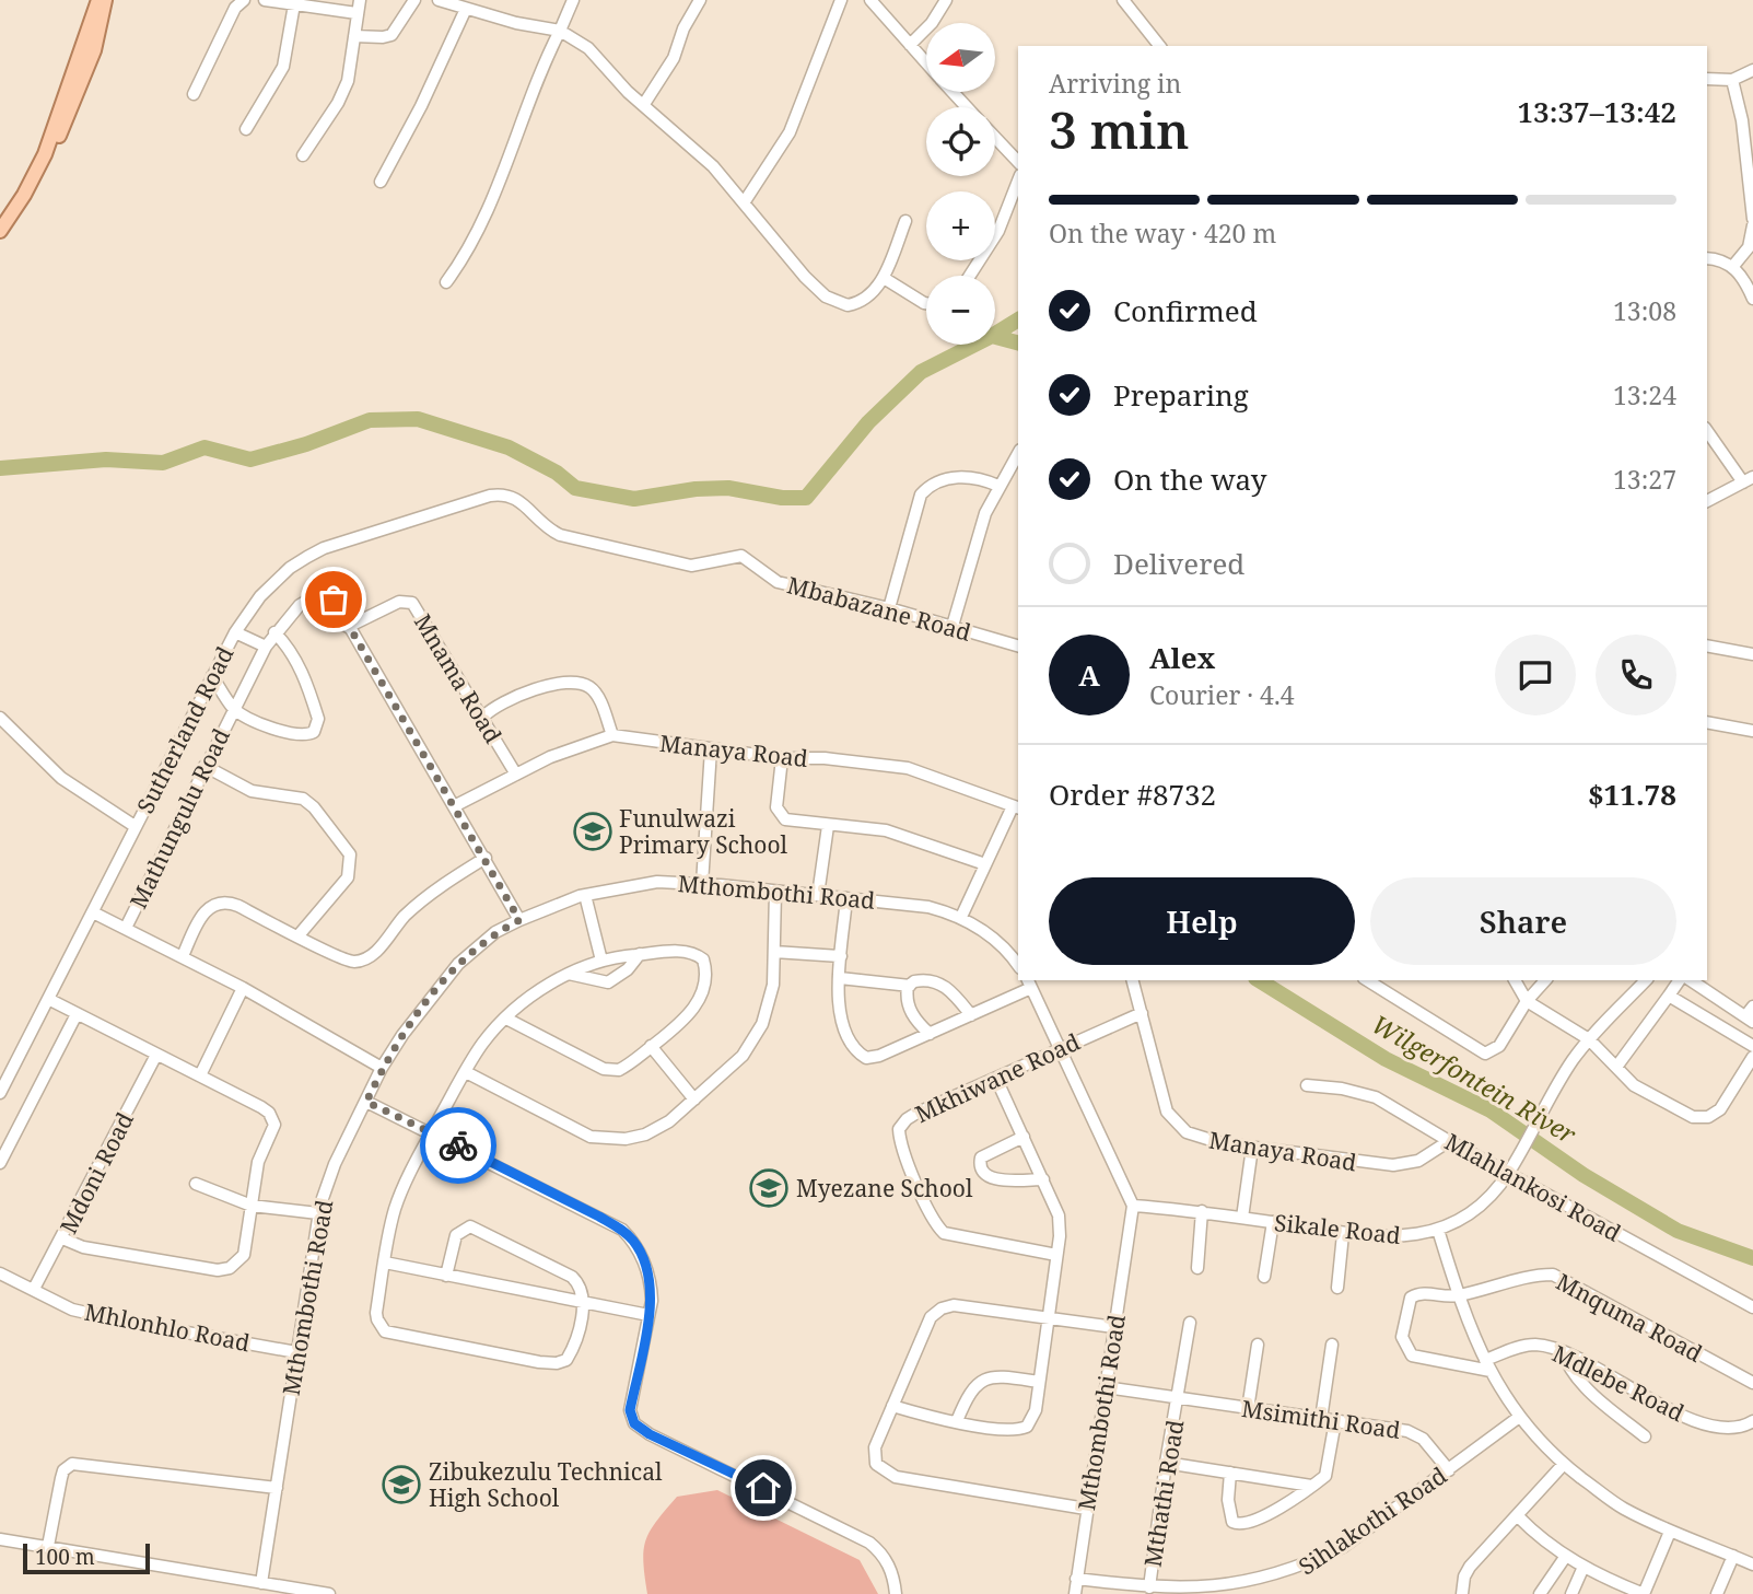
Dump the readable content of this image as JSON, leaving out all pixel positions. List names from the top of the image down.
{
  "streets": {
    "street": [
      "Mbabazane Road",
      "Mnama Road",
      "Sutherland Road",
      "Manaya Road",
      "Mathungulu Road",
      "Mthombothi Road",
      "Mkhiwane Road",
      "Mdoni Road",
      "Mlahlankosi Road",
      "Sikale Road",
      "Mnquma Road",
      "Mhlonhlo Road",
      "Mdlebe Road",
      "Msimithi Road",
      "Mthathi Road",
      "Sihlakothi Road"
    ]
  },
  "crossings": [
    ["Mbabazane Road", "Sutherland Road"],
    ["Mnama Road", "Manaya Road"],
    ["Mnama Road", "Mathungulu Road"],
    ["Manaya Road", "Mkhiwane Road"],
    ["Manaya Road", "Mlahlankosi Road"],
    ["Mthombothi Road", "Sikale Road"],
    ["Mthombothi Road", "Mhlonhlo Road"],
    ["Mthombothi Road", "Msimithi Road"],
    ["Mthombothi Road", "Sihlakothi Road"],
    ["Mdoni Road", "Mhlonhlo Road"],
    ["Mlahlankosi Road", "Sikale Road"],
    ["Msimithi Road", "Mthathi Road"],
    ["Msimithi Road", "Sihlakothi Road"],
    ["Mthathi Road", "Sihlakothi Road"]
  ],
  "water": ["Wilgerfontein River"],
  "places": {
    "school or university": ["Funulwazi Primary School", "Myezane School", "Zibukezulu Technical High School"]
  },
  "scale_bar": "100 m",
  "north": "left",
  "page": {
    "map_buttons": ["+", "−"],
    "heading": ["3 min", "Arriving in", "13:37–13:42"],
    "panel": [
      "Alex",
      "Courier · 4.4",
      "Order #8732",
      "$11.78"
    ],
    "bar": "On the way · 420 m",
    "list": [
      ["Confirmed", "13:08"],
      ["Preparing", "13:24"],
      ["On the way", "13:27"],
      "Delivered"
    ],
    "round": "A",
    "buttons": ["Help", "Share"],
    "scale": "100 m"
  }
}
